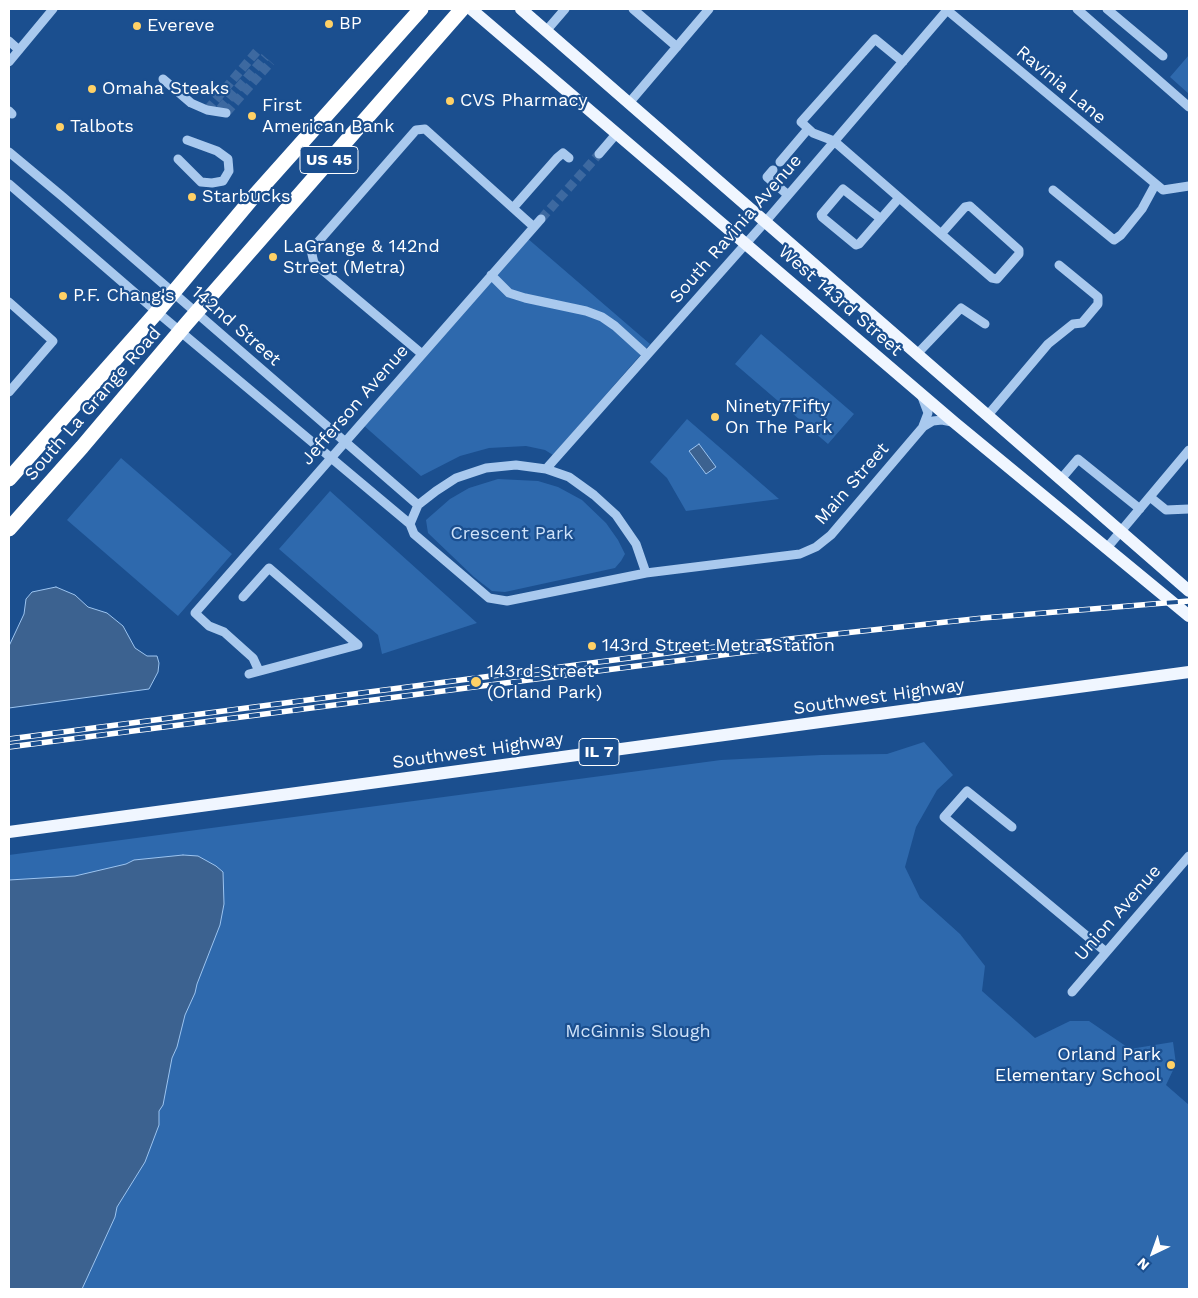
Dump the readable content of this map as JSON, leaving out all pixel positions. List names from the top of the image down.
{
  "streets": {
    "highway": ["US 45", "South La Grange Road"],
    "main road": ["West 143rd Street", "Southwest Highway", "IL 7"],
    "street": [
      "Ravinia Lane",
      "South Ravinia Avenue",
      "142nd Street",
      "Jefferson Avenue",
      "Main Street",
      "Union Avenue"
    ]
  },
  "crossings": [
    ["Ravinia Lane", "South Ravinia Avenue"],
    ["South Ravinia Avenue", "West 143rd Street"],
    ["West 143rd Street", "Main Street"],
    ["142nd Street", "South La Grange Road"],
    ["142nd Street", "Jefferson Avenue"]
  ],
  "parks": ["Crescent Park", "McGinnis Slough"],
  "places": [
    "BP",
    "Evereve",
    "Omaha Steaks",
    "CVS Pharmacy",
    "First American Bank",
    "Talbots",
    "Starbucks",
    "LaGrange & 142nd Street (Metra)",
    "P.F. Chang's",
    "Ninety7Fifty On The Park",
    "143rd Street Metra Station",
    "143rd Street (Orland Park)",
    "Orland Park Elementary School"
  ],
  "north": "bottom left"
}
